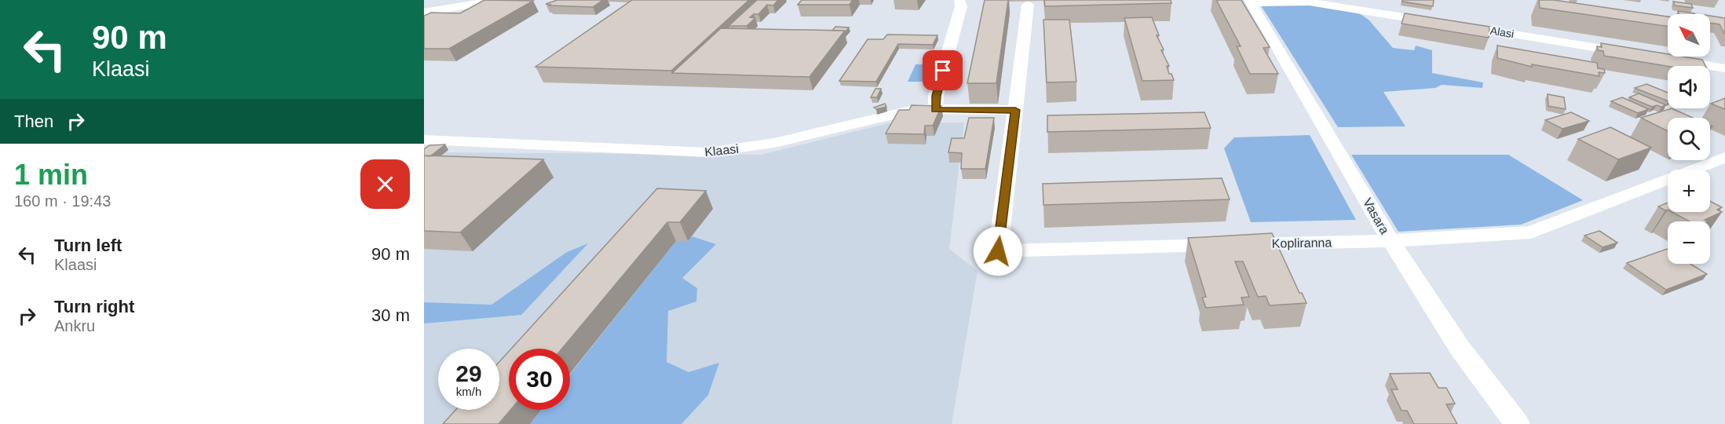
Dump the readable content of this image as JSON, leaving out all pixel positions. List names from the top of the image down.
{
  "streets": {
    "street": [
      "Alasi",
      "Klaasi",
      "Vasara",
      "Kopliranna"
    ]
  },
  "crossings": [
    ["Alasi", "Vasara"],
    ["Klaasi", "Kopliranna"],
    ["Vasara", "Kopliranna"]
  ],
  "north": "top left",
  "page": {
    "turn": ["90 m", "Klaasi"],
    "map_buttons": ["+", "−"],
    "then": "Then",
    "heading": ["1 min", "160 m · 19:43"],
    "list": [
      {
        "name": "Turn left",
        "note": "Klaasi",
        "value": "90 m"
      },
      {
        "name": "Turn right",
        "note": "Ankru",
        "value": "30 m"
      }
    ],
    "speed": "29 km/h",
    "limit": "30"
  }
}
